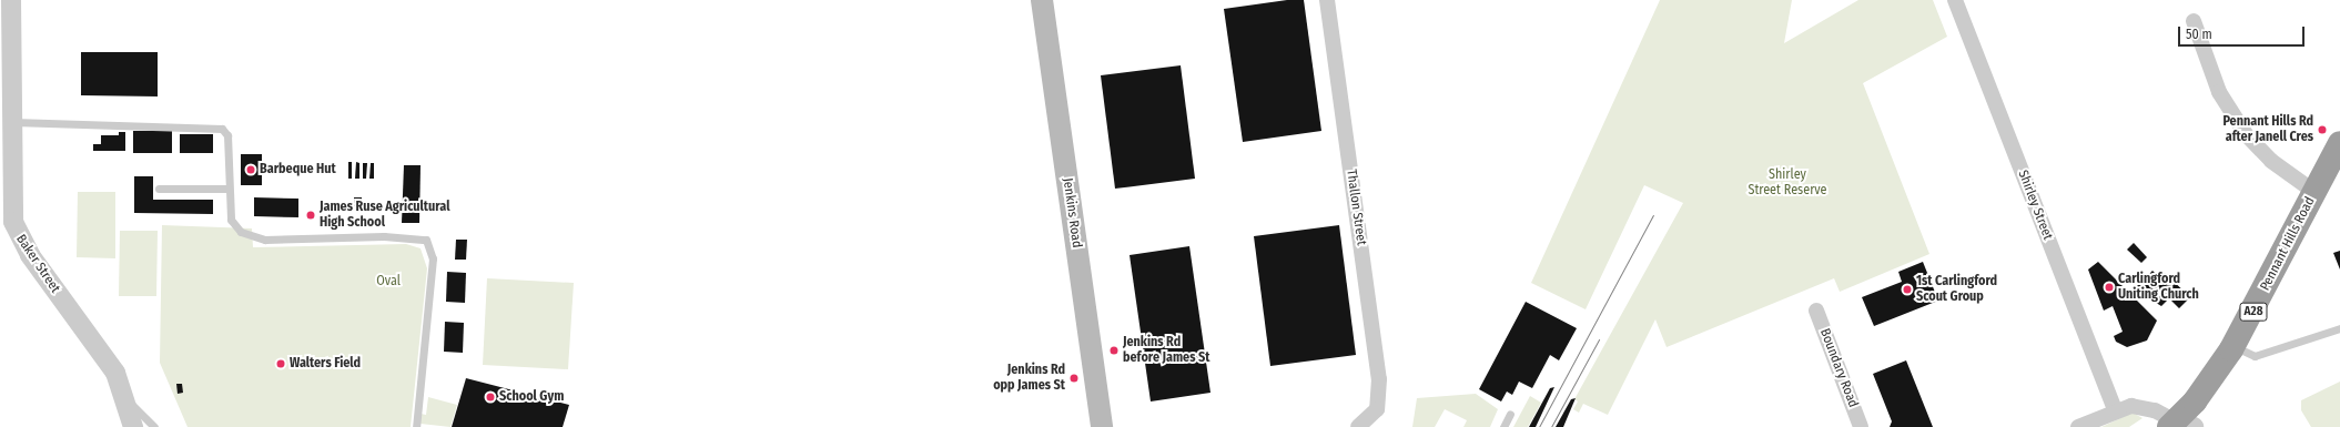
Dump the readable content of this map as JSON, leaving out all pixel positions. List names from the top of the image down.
{
  "streets": {
    "highway": ["Pennant Hills Road", "A28"],
    "main road": ["Jenkins Road"],
    "street": [
      "Shirley Street",
      "Thallon Street",
      "Baker Street",
      "Boundary Road"
    ]
  },
  "parks": ["Shirley Street Reserve", "Oval"],
  "places": [
    "Pennant Hills Rd after Janell Cres",
    "Barbeque Hut",
    "James Ruse Agricultural High School",
    "Carlingford Uniting Church",
    "1st Carlingford Scout Group",
    "Jenkins Rd before James St",
    "Walters Field",
    "Jenkins Rd opp James St",
    "School Gym"
  ],
  "scale_bar": "50 m"
}
